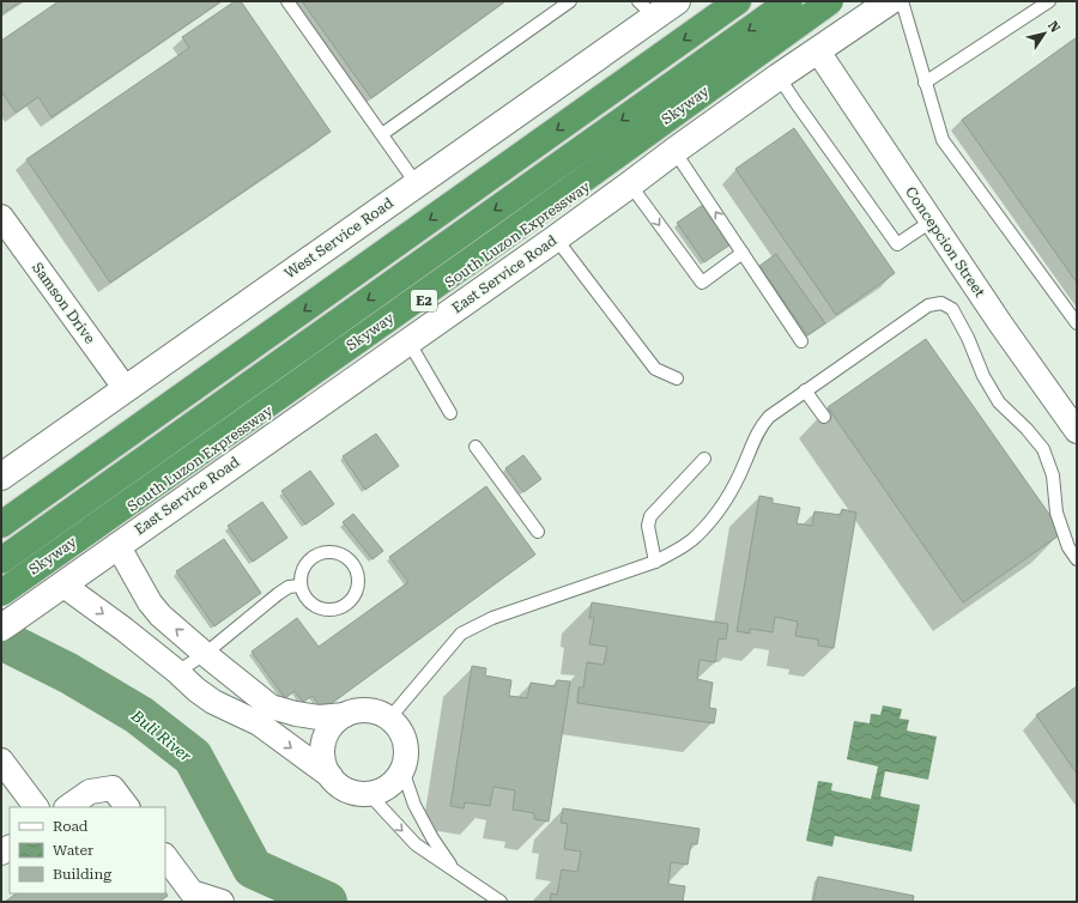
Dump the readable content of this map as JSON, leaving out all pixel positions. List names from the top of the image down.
{
  "streets": {
    "highway": ["Skyway", "South Luzon Expressway", "E2"],
    "main road": ["West Service Road", "East Service Road"],
    "street": ["Concepcion Street", "Samson Drive"]
  },
  "crossings": [
    ["South Luzon Expressway", "East Service Road"],
    ["West Service Road", "Samson Drive"],
    ["Concepcion Street", "East Service Road"]
  ],
  "water": ["Buli River"],
  "legend": ["Road", "Water", "Building"],
  "north": "top right"
}
